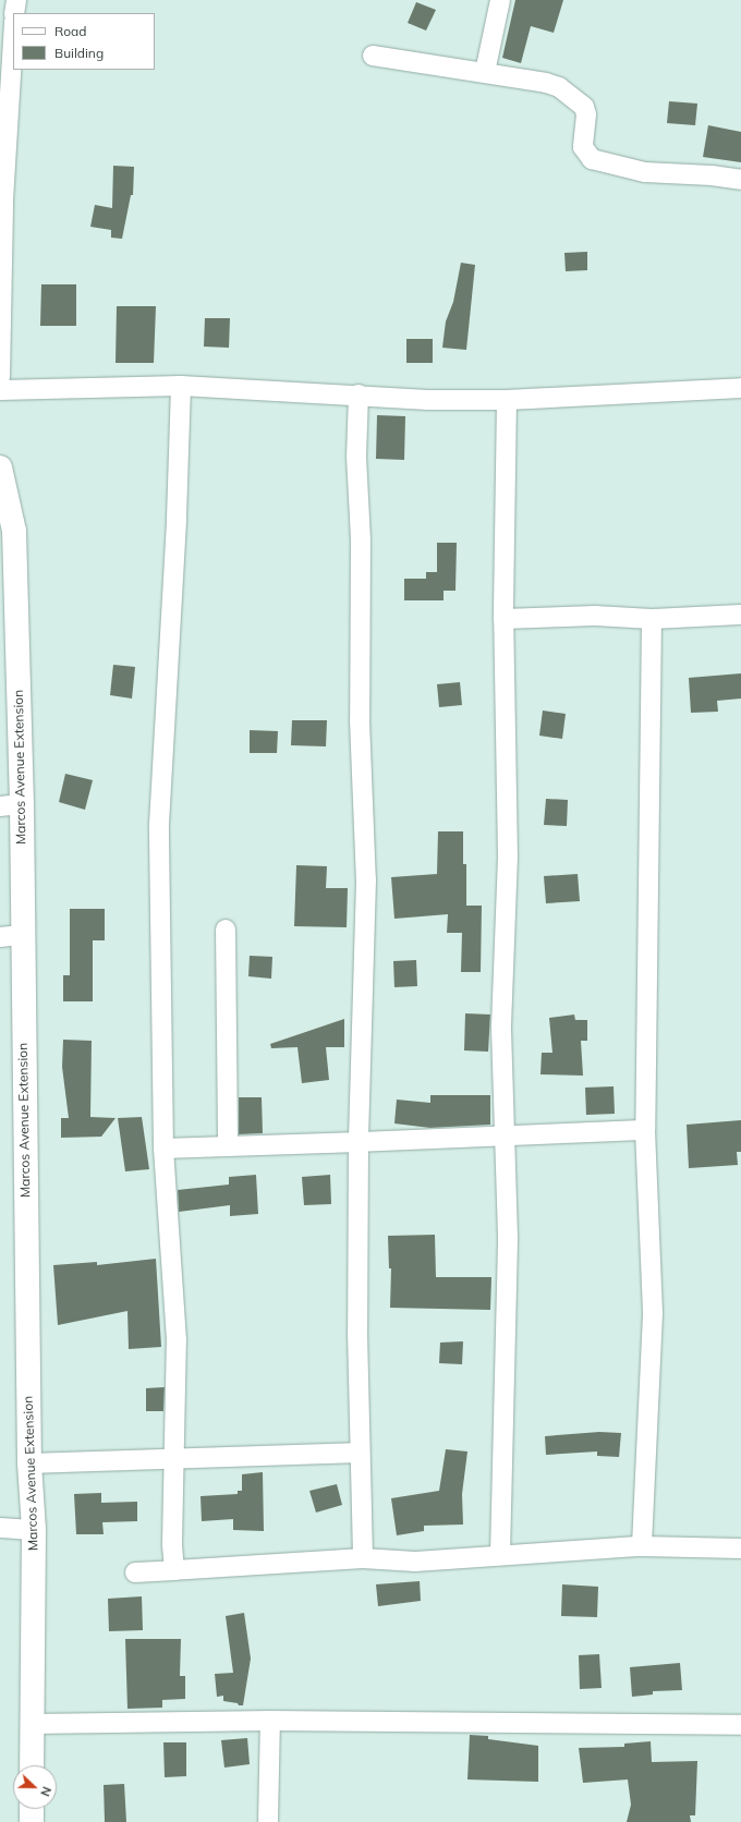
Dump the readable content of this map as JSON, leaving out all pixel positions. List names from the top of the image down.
{
  "streets": {
    "street": ["Marcos Avenue Extension"]
  },
  "legend": ["Road", "Building"],
  "north": "right"
}
